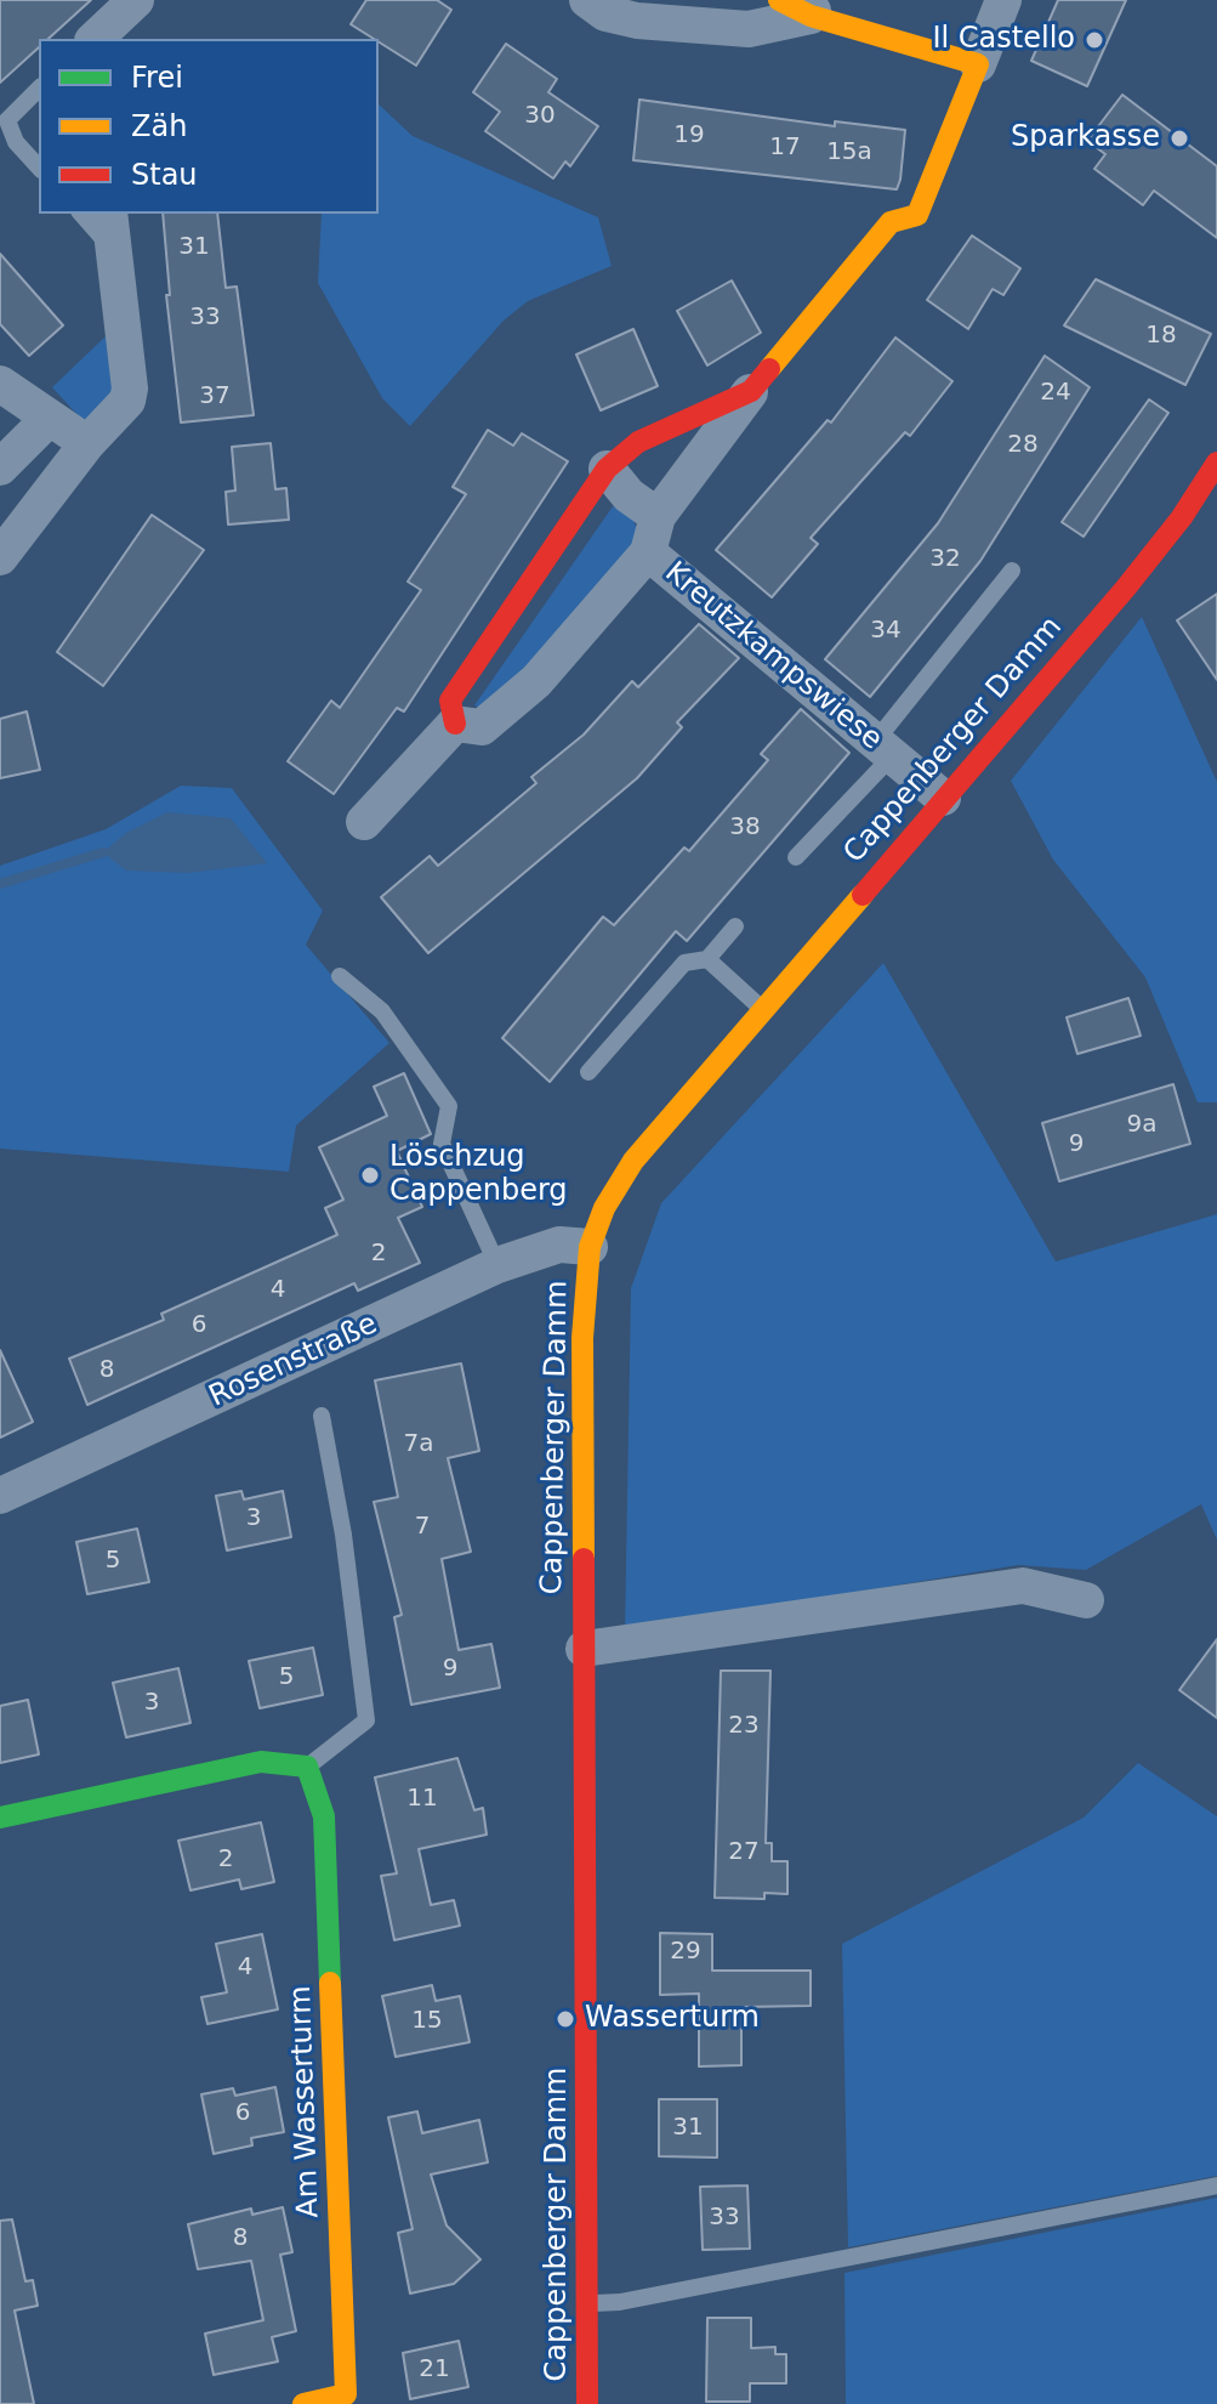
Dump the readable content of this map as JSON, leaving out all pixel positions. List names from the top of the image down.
{
  "streets": {
    "main road": ["Kreutzkampswiese", "Cappenberger Damm", "Am Wasserturm"],
    "street": ["Rosenstraße"]
  },
  "crossings": [
    ["Kreutzkampswiese", "Cappenberger Damm"],
    ["Cappenberger Damm", "Rosenstraße"]
  ],
  "places": [
    "Il Castello",
    "Sparkasse",
    "Löschzug Cappenberg",
    "Wasserturm"
  ],
  "house_numbers": [
    "30",
    "19",
    "17",
    "15a",
    "31",
    "33",
    "18",
    "24",
    "37",
    "28",
    "32",
    "34",
    "38",
    "9a",
    "9",
    "2",
    "4",
    "6",
    "8",
    "7a",
    "3",
    "7",
    "5",
    "9",
    "5",
    "3",
    "23",
    "11",
    "27",
    "2",
    "29",
    "4",
    "15",
    "6",
    "31",
    "33",
    "8",
    "21"
  ],
  "legend": ["Frei", "Zäh", "Stau"]
}
